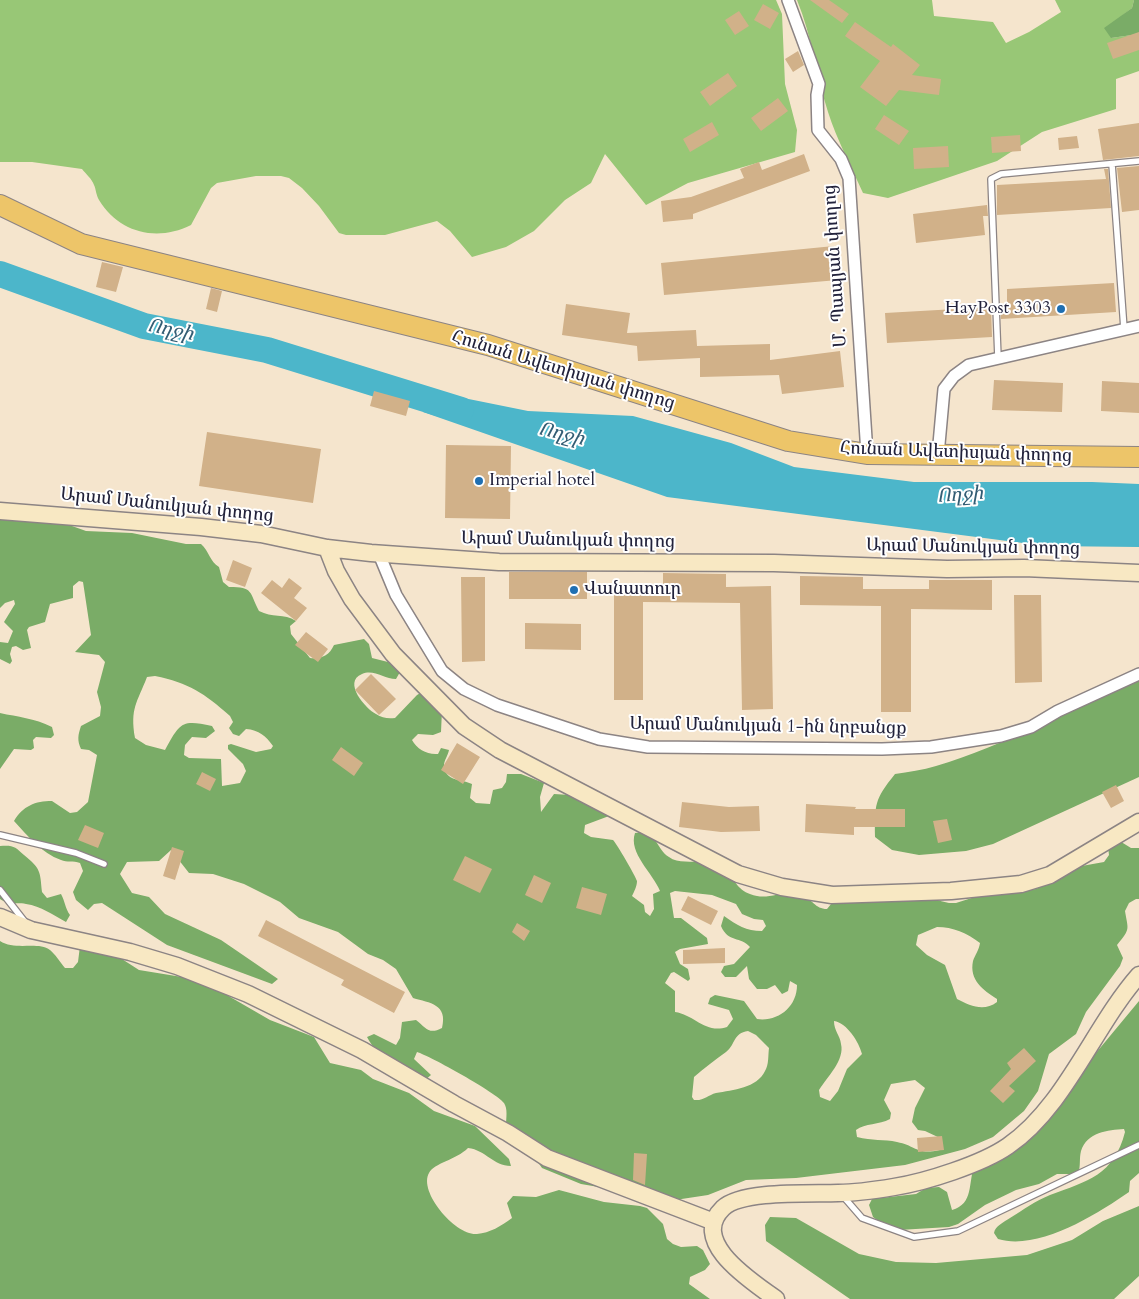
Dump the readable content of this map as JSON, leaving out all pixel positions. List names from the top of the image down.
{
  "streets": {
    "highway": ["Հունան Ավետիսյան փողոց"],
    "street": ["Մ․ Պապյան փողոց", "Արամ Մանուկյան փողոց", "Արամ Մանուկյան 1-ին նրբանցք"]
  },
  "crossings": [
    ["Մ․ Պապյան փողոց", "Հունան Ավետիսյան փողոց"],
    ["Արամ Մանուկյան փողոց", "Արամ Մանուկյան 1-ին նրբանցք"]
  ],
  "water": ["Ողջի"],
  "places": ["HayPost 3303", "Imperial hotel", "Վանատուր"]
}
